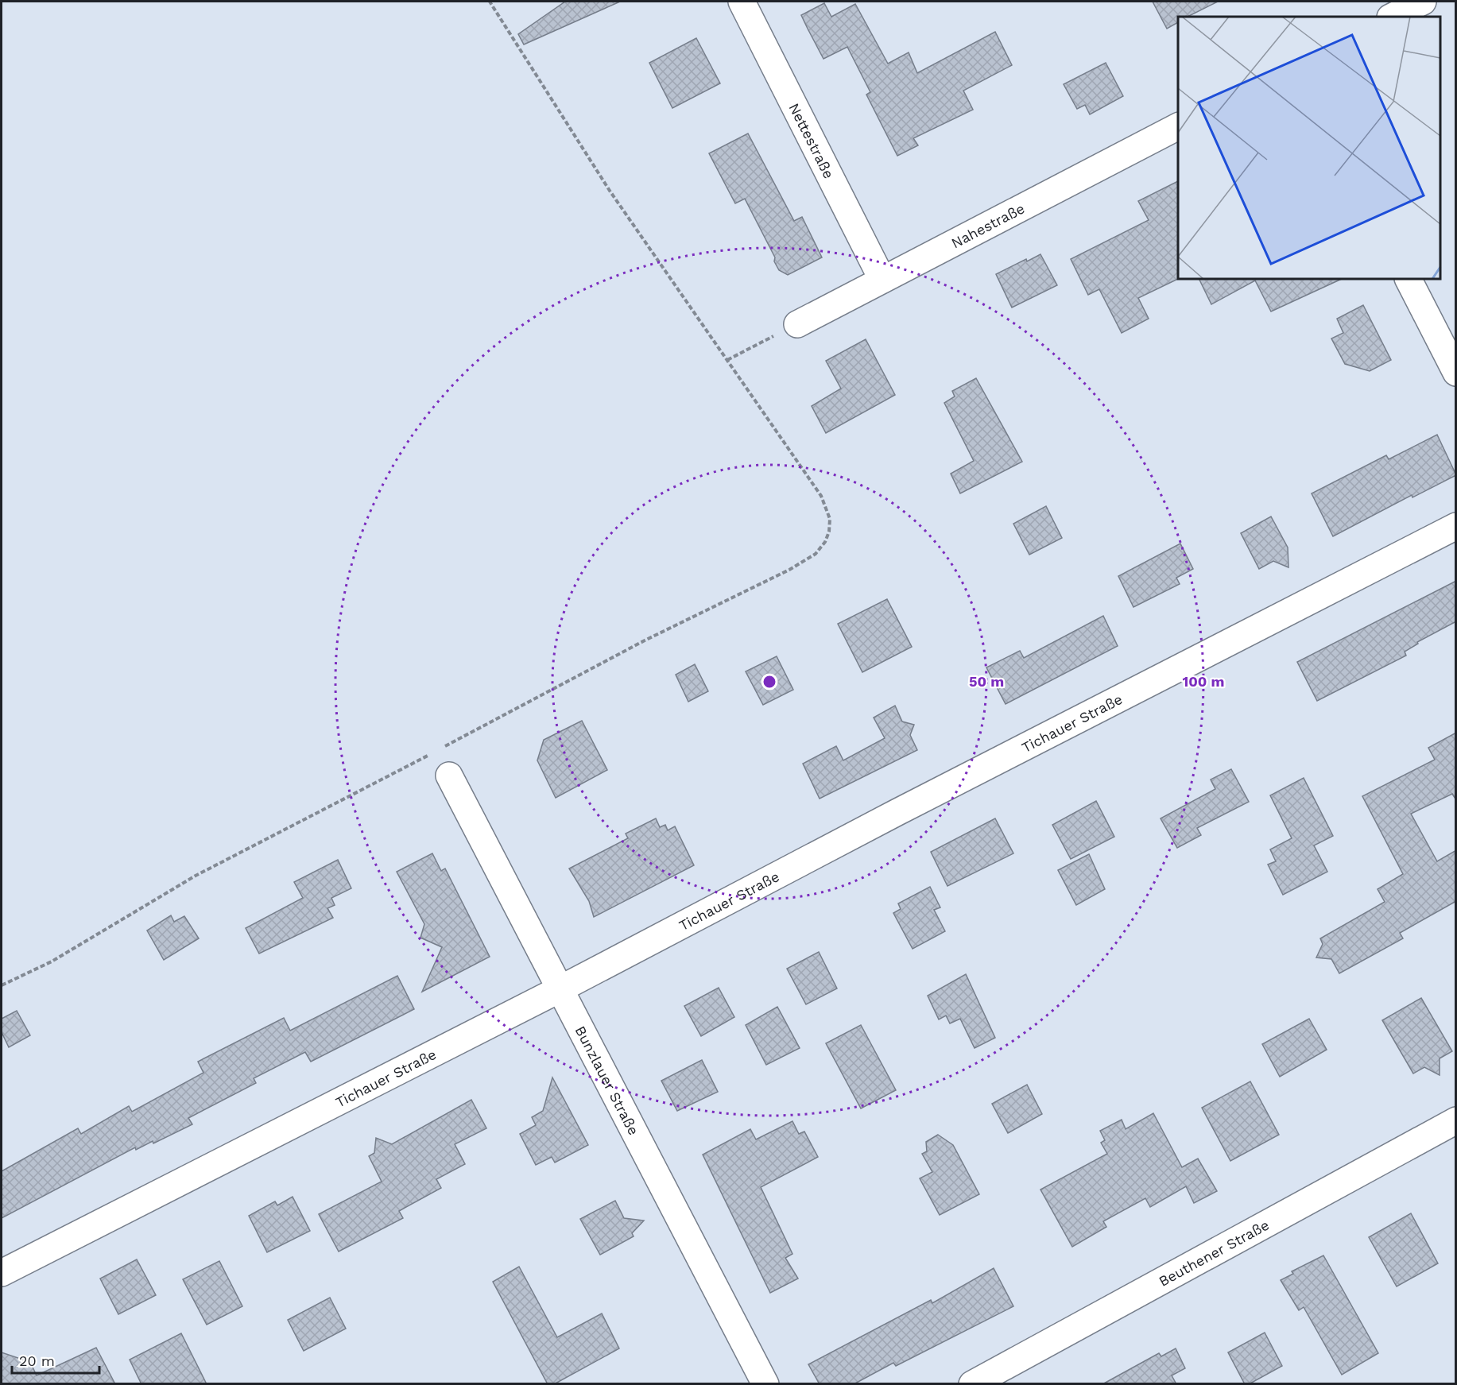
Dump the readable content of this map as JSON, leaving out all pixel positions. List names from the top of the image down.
{
  "streets": {
    "street": [
      "Nettestraße",
      "Nahestraße",
      "Tichauer Straße",
      "Bunzlauer Straße",
      "Beuthener Straße"
    ]
  },
  "crossings": [
    ["Nettestraße", "Nahestraße"],
    ["Tichauer Straße", "Bunzlauer Straße"]
  ],
  "scale_bar": "20 m",
  "rings": ["50 m", "100 m"]
}
